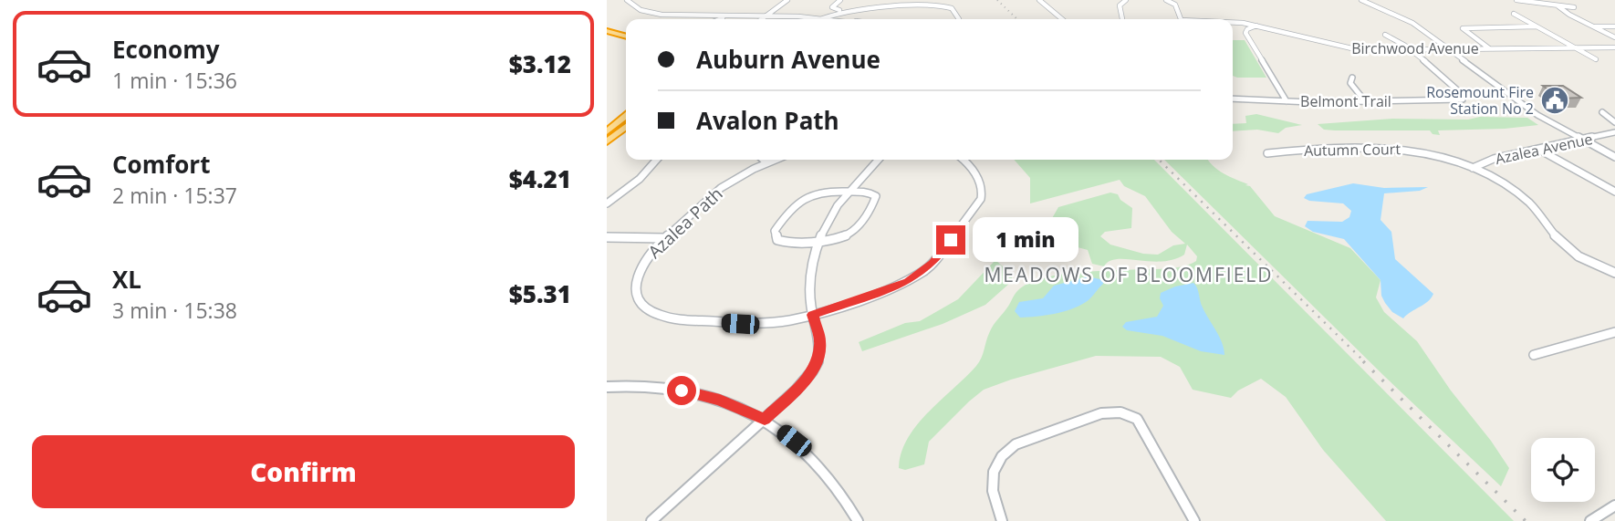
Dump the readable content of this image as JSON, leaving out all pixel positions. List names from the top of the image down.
{
  "streets": {
    "street": [
      "Birchwood Avenue",
      "Belmont Trail",
      "Azalea Avenue",
      "Autumn Court",
      "Azalea Path"
    ]
  },
  "crossings": [
    ["Birchwood Avenue", "Belmont Trail"],
    ["Azalea Avenue", "Autumn Court"]
  ],
  "districts": ["MEADOWS OF BLOOMFIELD"],
  "places": {
    "public building": ["Rosemount Fire Station No 2"]
  },
  "page": {
    "list": [
      {
        "name": "Economy",
        "note": "1 min · 15:36",
        "value": "$3.12"
      },
      {
        "name": "Comfort",
        "note": "2 min · 15:37",
        "value": "$4.21"
      },
      {
        "name": "XL",
        "note": "3 min · 15:38",
        "value": "$5.31"
      }
    ],
    "banner": ["Auburn Avenue", "Avalon Path"],
    "bubble": "1 min",
    "buttons": "Confirm"
  }
}
